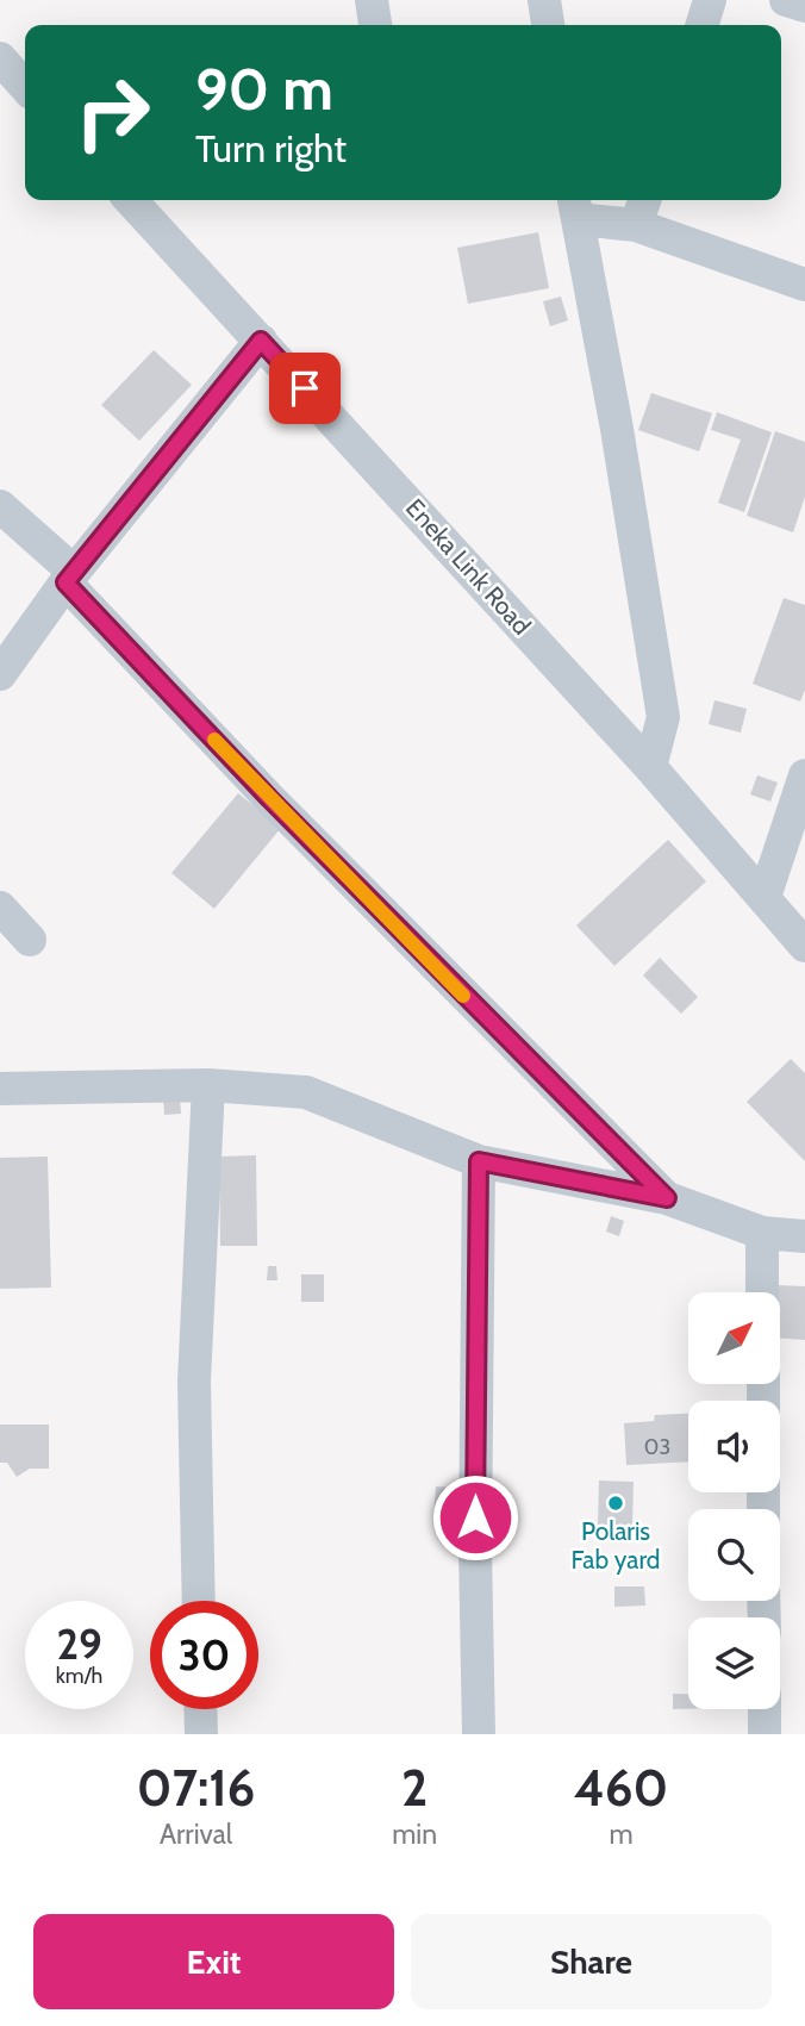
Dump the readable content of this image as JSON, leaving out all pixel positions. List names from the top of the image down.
{
  "streets": {
    "street": ["Eneka Link Road"]
  },
  "places": ["Polaris Fab yard"],
  "house_numbers": ["03"],
  "north": "top right",
  "page": {
    "turn": ["90 m", "Turn right"],
    "speed": "29 km/h",
    "limit": "30",
    "eta": [
      "07:16",
      "Arrival",
      "2",
      "min",
      "460",
      "m"
    ],
    "buttons": ["Exit", "Share"]
  }
}
